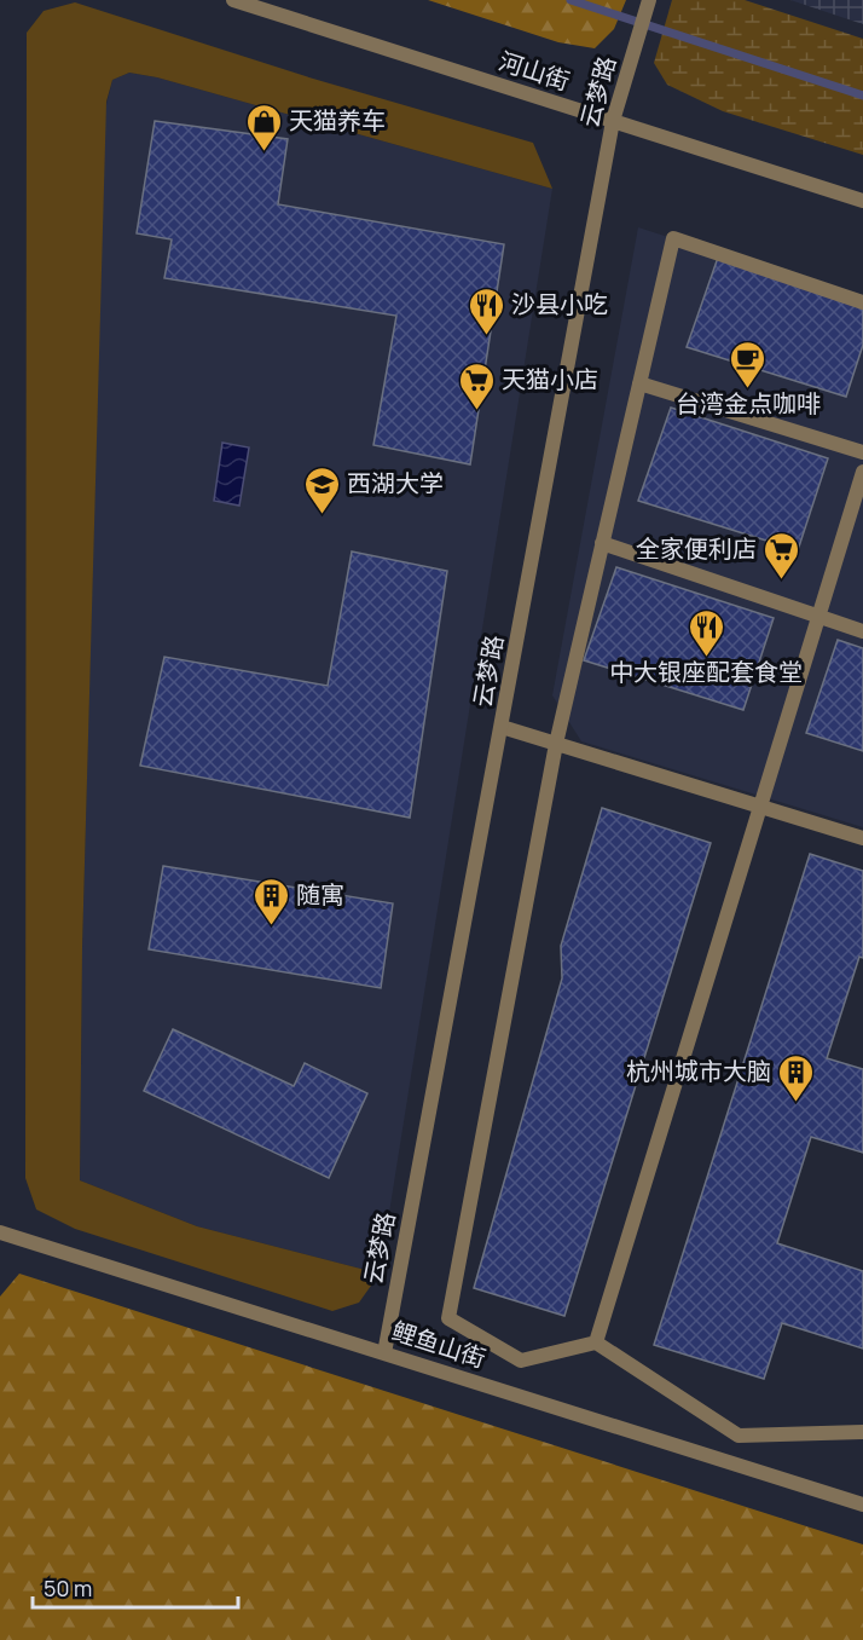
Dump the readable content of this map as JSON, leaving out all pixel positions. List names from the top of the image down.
{
  "streets": {
    "street": ["河山街", "云梦路", "鲤鱼山街"]
  },
  "crossings": [
    ["河山街", "云梦路"],
    ["云梦路", "鲤鱼山街"]
  ],
  "places": {
    "shop": ["天猫养车"],
    "restaurant": ["沙县小吃", "中大银座配套食堂"],
    "cafe": ["台湾金点咖啡"],
    "supermarket": ["天猫小店", "全家便利店"],
    "school or university": ["西湖大学"],
    "building": ["随寓", "杭州城市大脑"]
  },
  "scale_bar": "50 m"
}
